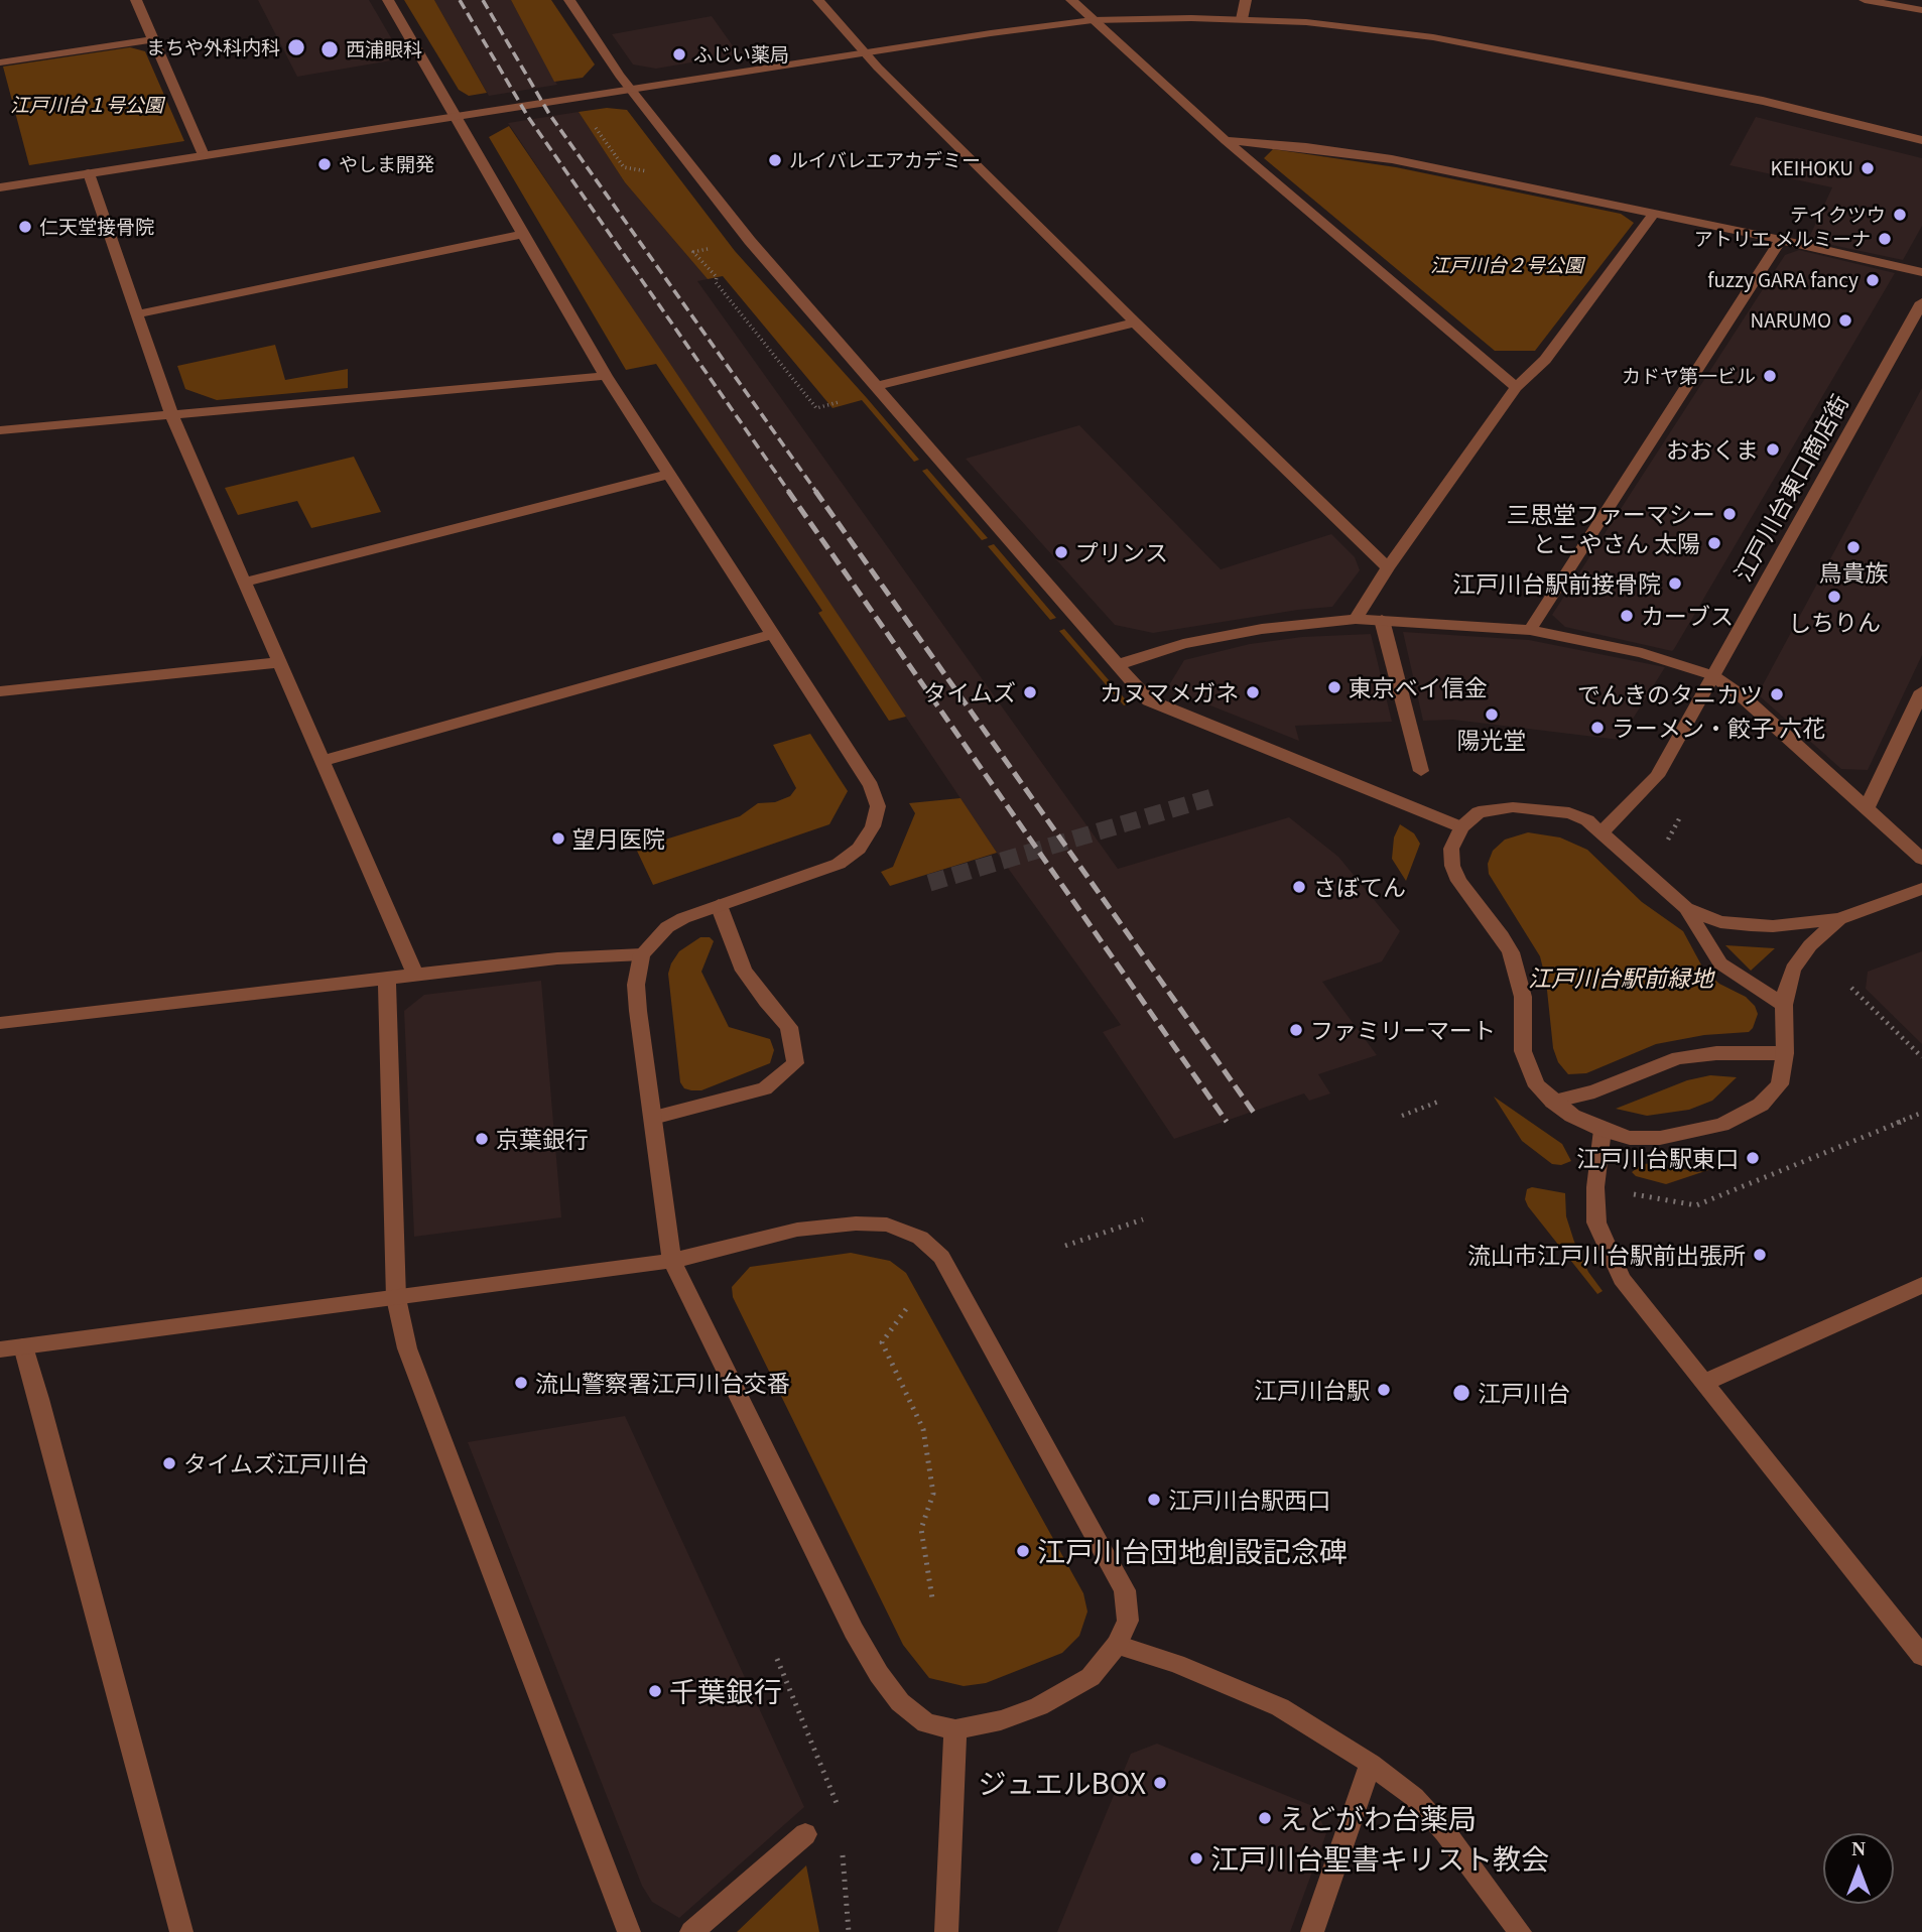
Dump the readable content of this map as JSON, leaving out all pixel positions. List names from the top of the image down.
{
  "streets": {
    "street": ["江戸川台東口商店街"]
  },
  "parks": ["江戸川台１号公園", "江戸川台２号公園", "江戸川台駅前緑地"],
  "places": [
    "まちや外科内科",
    "西浦眼科",
    "ふじい薬局",
    "ルイバレエアカデミー",
    "やしま開発",
    "KEIHOKU",
    "テイクツウ",
    "仁天堂接骨院",
    "アトリエ メルミーナ",
    "fuzzy GARA fancy",
    "NARUMO",
    "カドヤ第一ビル",
    "おおくま",
    "三思堂ファーマシー",
    "とこやさん 太陽",
    "鳥貴族",
    "プリンス",
    "江戸川台駅前接骨院",
    "しちりん",
    "カーブス",
    "東京ベイ信金",
    "タイムズ",
    "カヌマメガネ",
    "でんきのタニカツ",
    "陽光堂",
    "ラーメン・餃子 六花",
    "望月医院",
    "さぼてん",
    "ファミリーマート",
    "京葉銀行",
    "江戸川台駅東口",
    "流山市江戸川台駅前出張所",
    "流山警察署江戸川台交番",
    "江戸川台駅",
    "江戸川台",
    "タイムズ江戸川台",
    "江戸川台駅西口",
    "江戸川台団地創設記念碑",
    "千葉銀行",
    "ジュエルBOX",
    "えどがわ台薬局",
    "江戸川台聖書キリスト教会"
  ],
  "north": "top"
}
